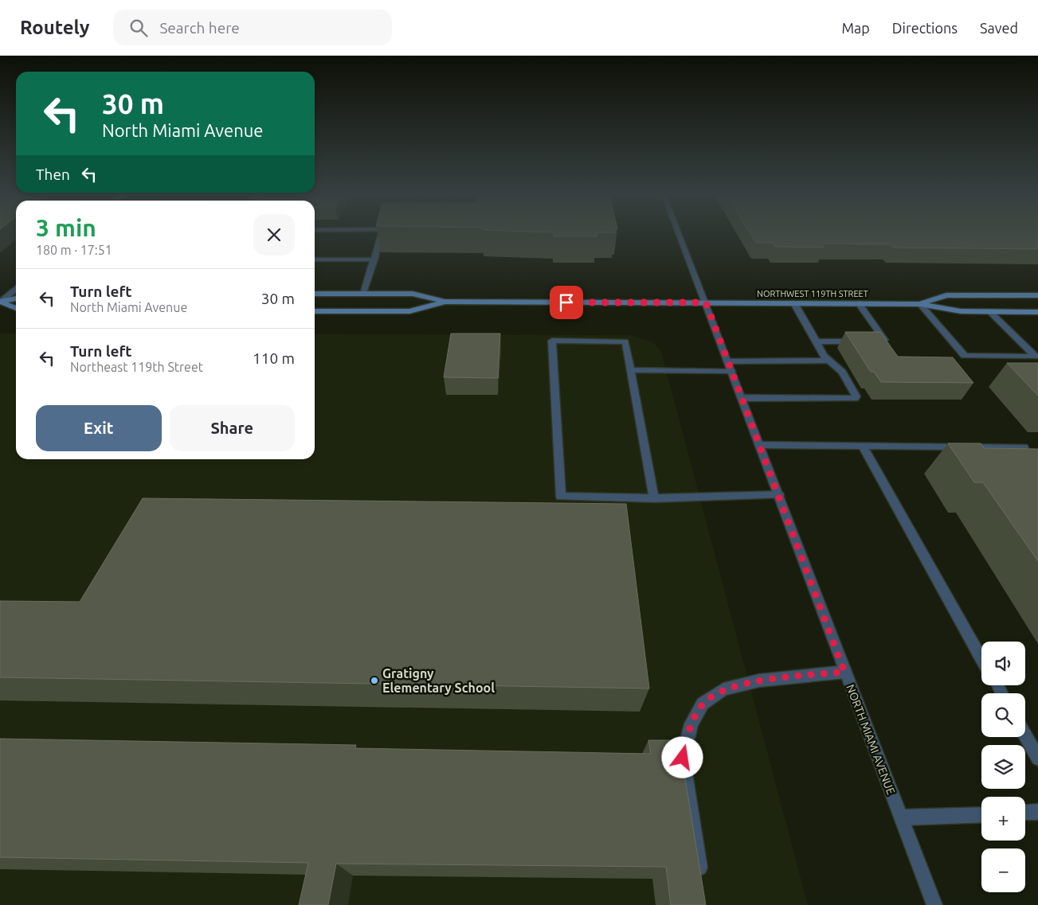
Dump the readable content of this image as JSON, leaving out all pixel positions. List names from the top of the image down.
{
  "streets": {
    "main road": ["NORTHWEST 119TH STREET"],
    "street": ["NORTH MIAMI AVENUE"]
  },
  "crossings": [
    ["NORTHWEST 119TH STREET", "NORTH MIAMI AVENUE"]
  ],
  "places": ["Gratigny Elementary School"],
  "page": {
    "header": "Routely",
    "search": "Search here",
    "nav": ["Map", "Directions", "Saved"],
    "turn": ["30 m", "North Miami Avenue"],
    "then": "Then",
    "heading": ["3 min", "180 m · 17:51"],
    "list": [
      {
        "name": "Turn left",
        "note": "North Miami Avenue",
        "value": "30 m"
      },
      {
        "name": "Turn left",
        "note": "Northeast 119th Street",
        "value": "110 m"
      }
    ],
    "buttons": ["Exit", "Share"],
    "map_buttons": ["+", "−"]
  }
}
